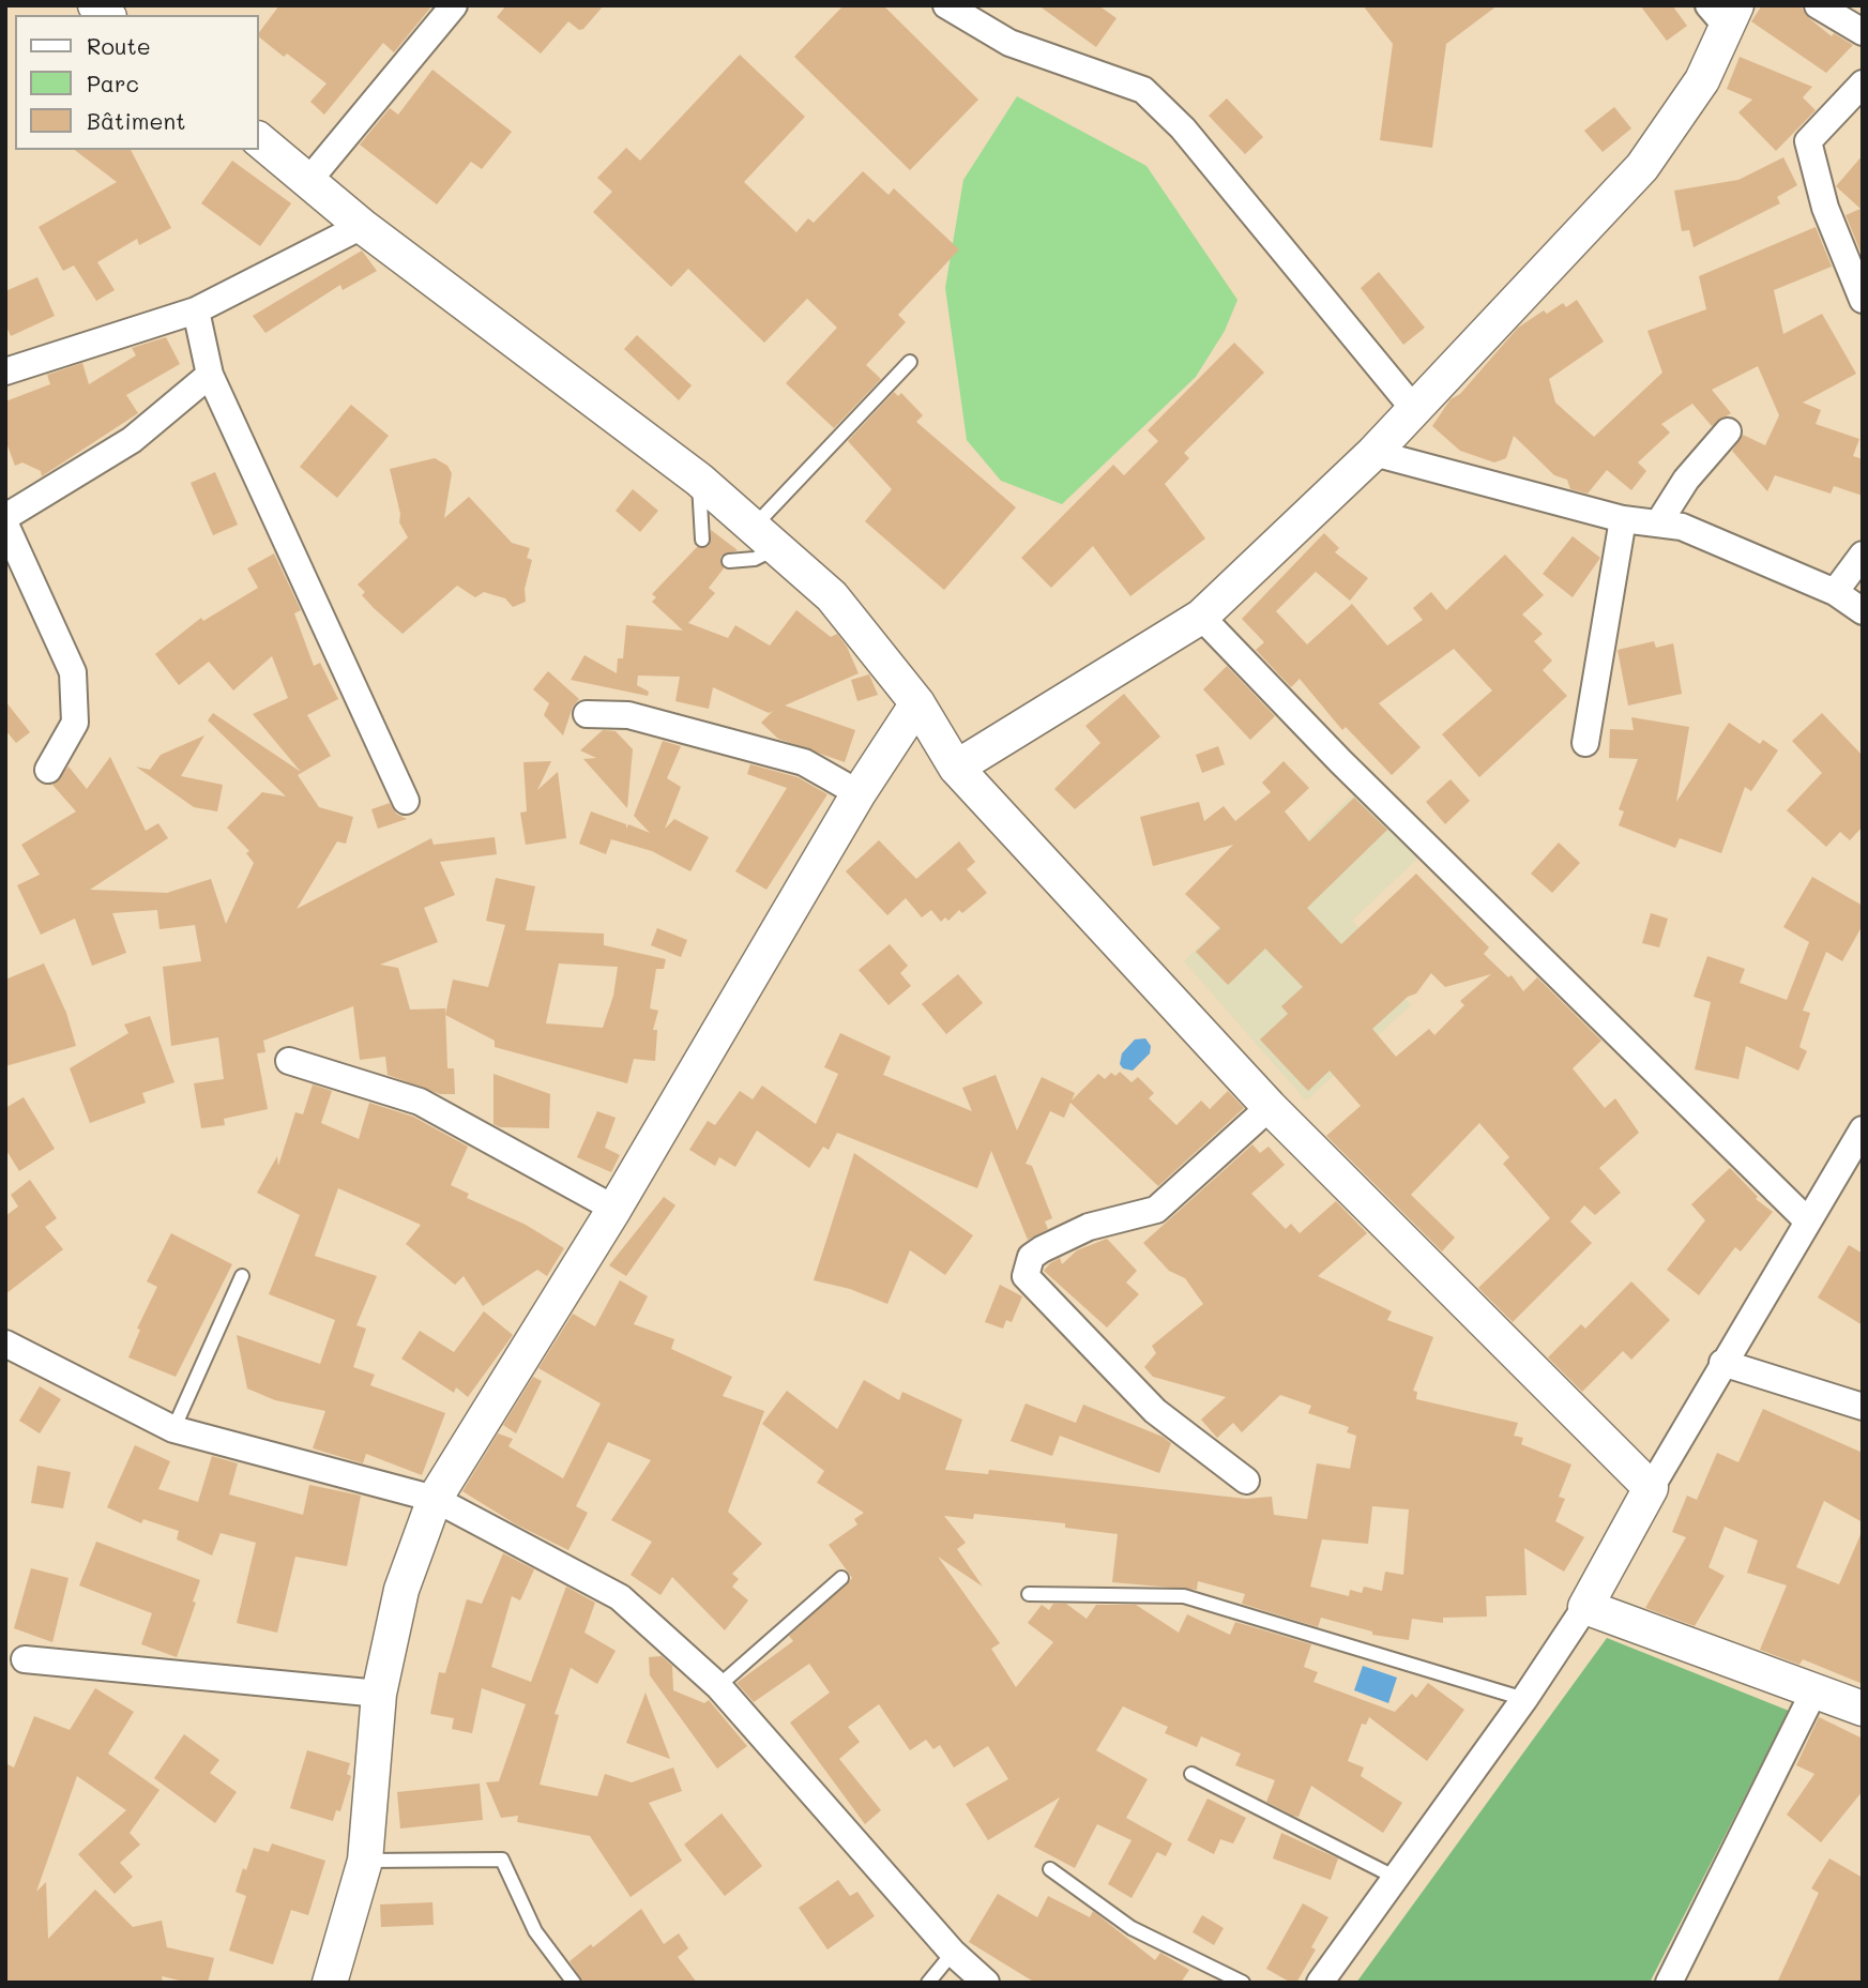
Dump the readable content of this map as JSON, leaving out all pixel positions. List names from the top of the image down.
{
  "legend": ["Route", "Parc", "Bâtiment"]
}
